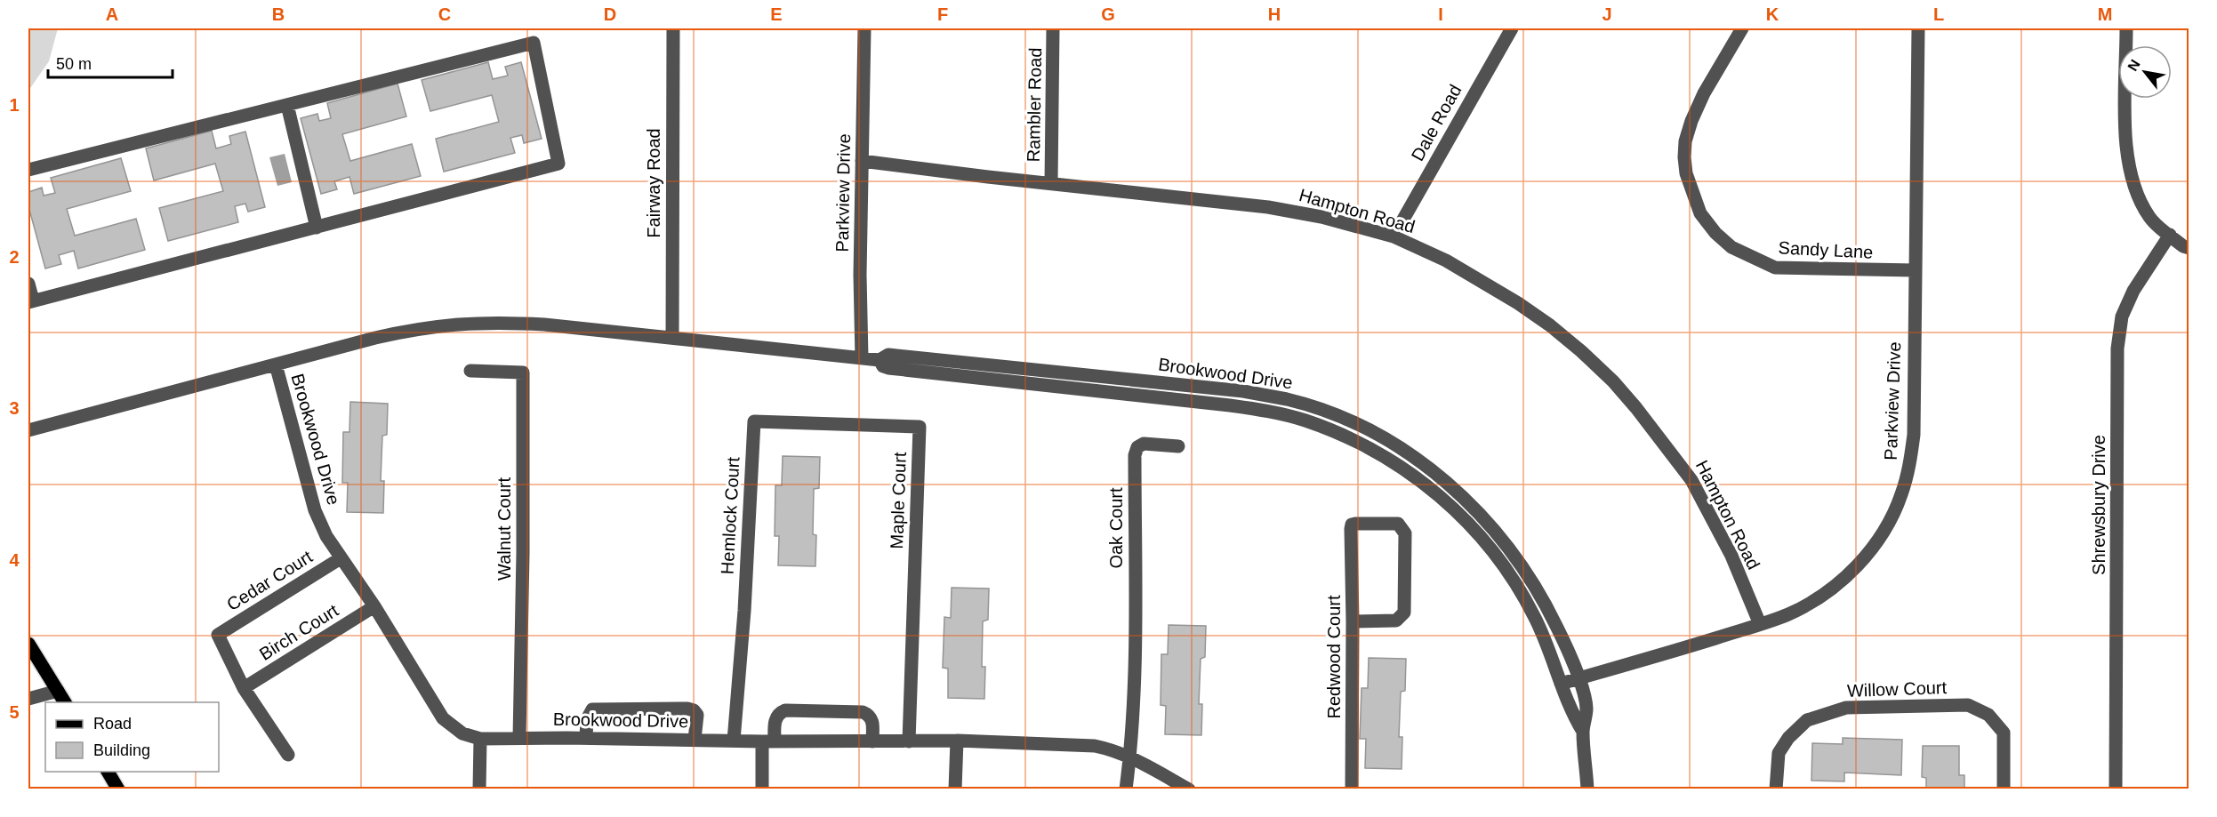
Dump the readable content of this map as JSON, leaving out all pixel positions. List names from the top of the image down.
{
  "streets": {
    "street": [
      "Rambler Road",
      "Dale Road",
      "Fairway Road",
      "Parkview Drive",
      "Hampton Road",
      "Sandy Lane",
      "Brookwood Drive",
      "Maple Court",
      "Shrewsbury Drive",
      "Hemlock Court",
      "Oak Court",
      "Walnut Court",
      "Cedar Court",
      "Birch Court",
      "Redwood Court",
      "Willow Court"
    ]
  },
  "crossings": [
    ["Rambler Road", "Hampton Road"],
    ["Dale Road", "Hampton Road"],
    ["Fairway Road", "Brookwood Drive"],
    ["Parkview Drive", "Hampton Road"],
    ["Parkview Drive", "Sandy Lane"],
    ["Parkview Drive", "Brookwood Drive"],
    ["Brookwood Drive", "Maple Court"],
    ["Brookwood Drive", "Hemlock Court"],
    ["Brookwood Drive", "Oak Court"],
    ["Brookwood Drive", "Walnut Court"],
    ["Brookwood Drive", "Cedar Court"],
    ["Brookwood Drive", "Birch Court"],
    ["Maple Court", "Hemlock Court"],
    ["Cedar Court", "Birch Court"]
  ],
  "legend": ["Road", "Building"],
  "scale_bar": "50 m",
  "north": "top left",
  "grid": {
    "columns": [
      "A",
      "B",
      "C",
      "D",
      "E",
      "F",
      "G",
      "H",
      "I",
      "J",
      "K",
      "L",
      "M"
    ],
    "rows": [
      "1",
      "2",
      "3",
      "4",
      "5"
    ]
  }
}
